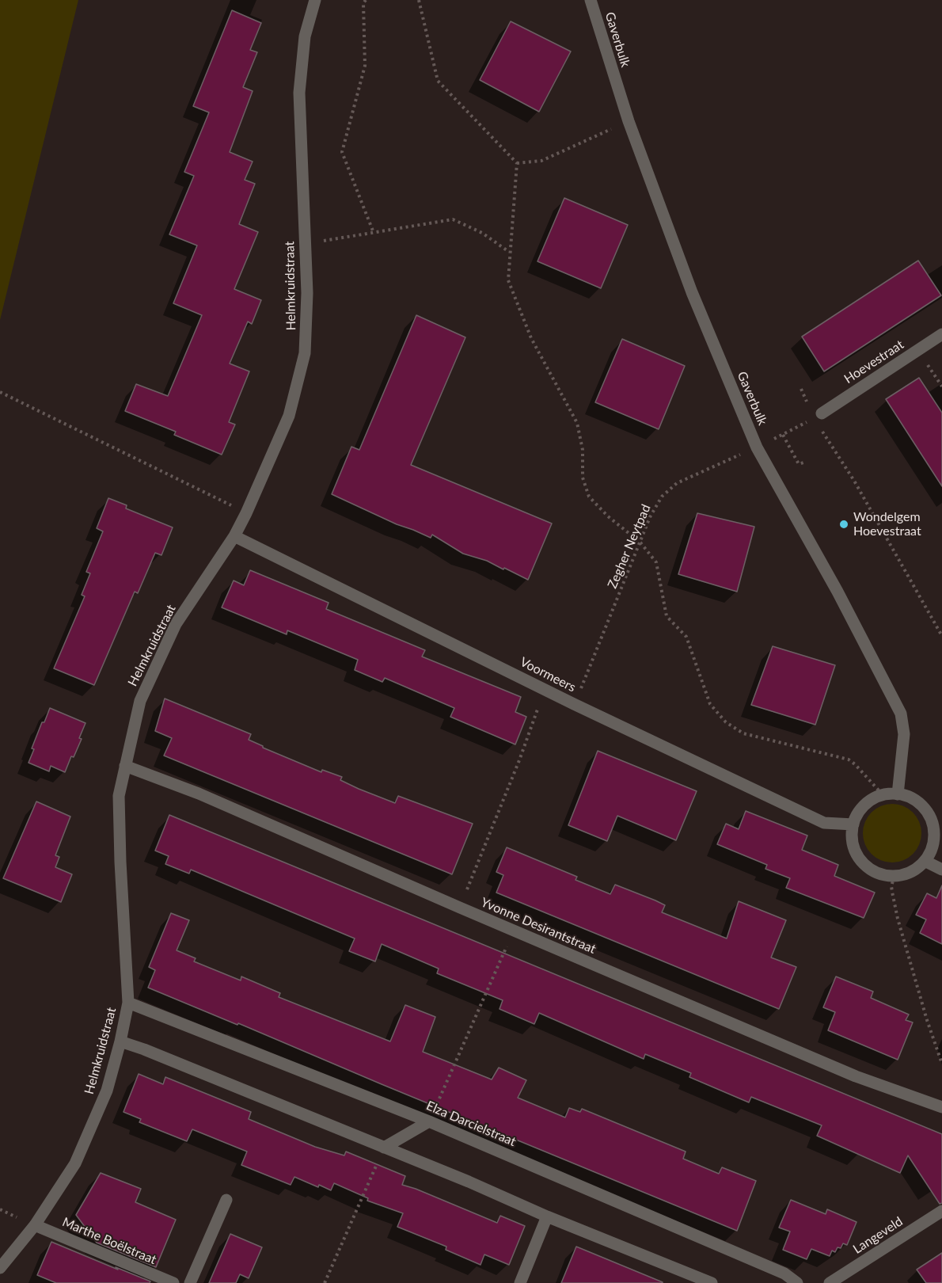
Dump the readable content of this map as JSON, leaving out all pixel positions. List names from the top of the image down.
{
  "streets": {
    "street": [
      "Gaverbulk",
      "Helmkruidstraat",
      "Hoevestraat",
      "Voormeers",
      "Yvonne Desirantstraat",
      "Elza Darcielstraat",
      "Langeveld",
      "Marthe Boëlstraat"
    ],
    "path": ["Zegher Neytpad"]
  },
  "crossings": [
    ["Gaverbulk", "Zegher Neytpad"],
    ["Gaverbulk", "Voormeers"],
    ["Helmkruidstraat", "Voormeers"],
    ["Helmkruidstraat", "Yvonne Desirantstraat"],
    ["Helmkruidstraat", "Elza Darcielstraat"],
    ["Helmkruidstraat", "Marthe Boëlstraat"],
    ["Hoevestraat", "Zegher Neytpad"],
    ["Zegher Neytpad", "Voormeers"]
  ],
  "places": ["Wondelgem Hoevestraat"]
}
